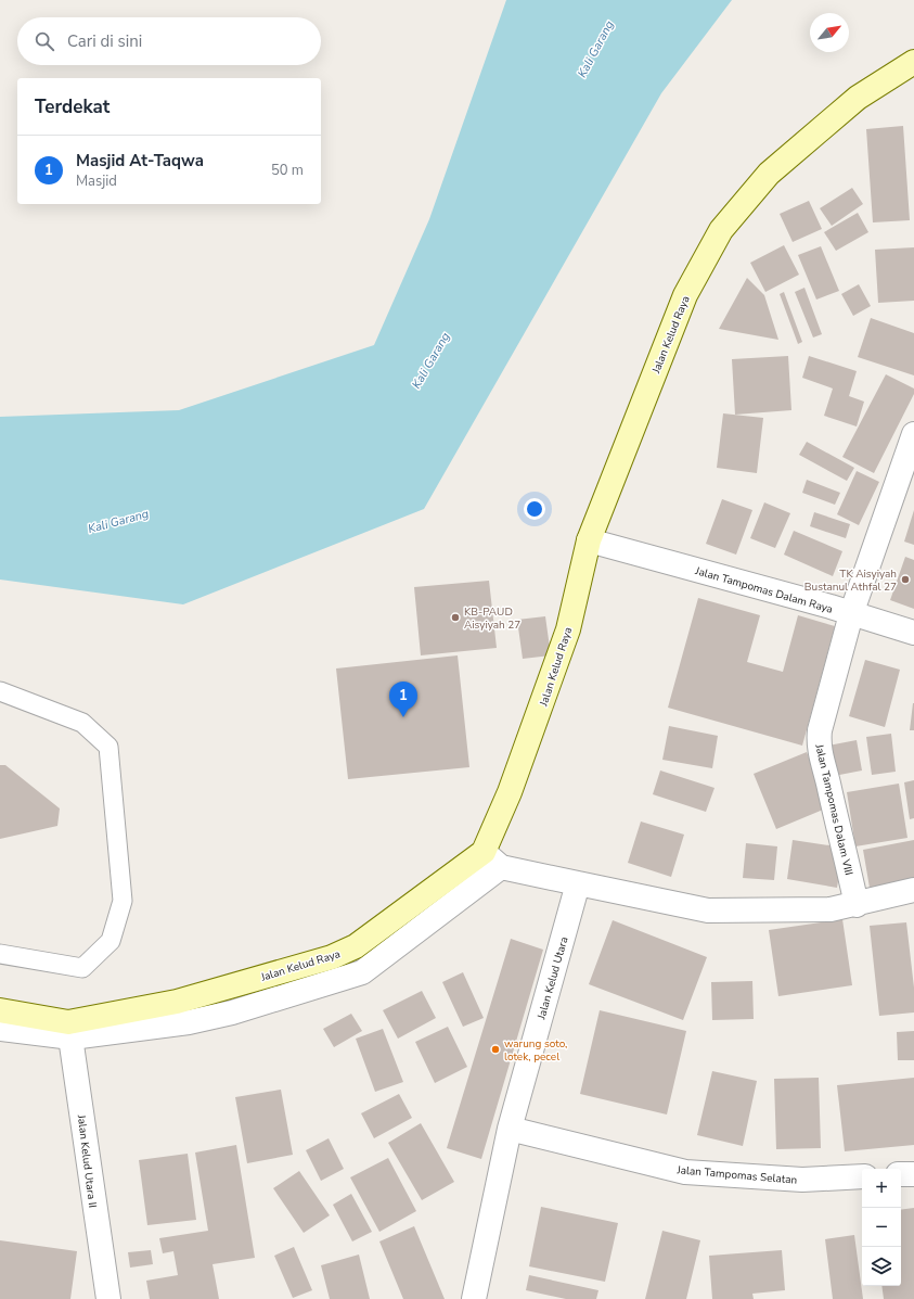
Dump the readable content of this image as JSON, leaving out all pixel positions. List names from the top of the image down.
{
  "streets": {
    "main road": ["Jalan Kelud Raya"],
    "street": [
      "Jalan Tampomas Dalam Raya",
      "Jalan Tampomas Dalam VIII",
      "Jalan Kelud Utara",
      "Jalan Kelud Utara II",
      "Jalan Tampomas Selatan"
    ]
  },
  "crossings": [
    ["Jalan Kelud Raya", "Jalan Tampomas Dalam Raya"],
    ["Jalan Kelud Raya", "Jalan Kelud Utara II"],
    ["Jalan Tampomas Dalam Raya", "Jalan Tampomas Dalam VIII"],
    ["Jalan Kelud Utara", "Jalan Tampomas Selatan"]
  ],
  "water": ["Kali Garang"],
  "places": ["TK Aisyiyah Bustanul Athfal 27", "KB-PAUD Aisyiyah 27", "warung soto, lotek, pecel"],
  "north": "top right",
  "page": {
    "search": "Cari di sini",
    "heading": "Terdekat",
    "list": [
      {
        "mark": "1",
        "name": "Masjid At-Taqwa",
        "note": "Masjid",
        "value": "50 m"
      }
    ],
    "pins": "1",
    "map_buttons": ["+", "−"]
  }
}
